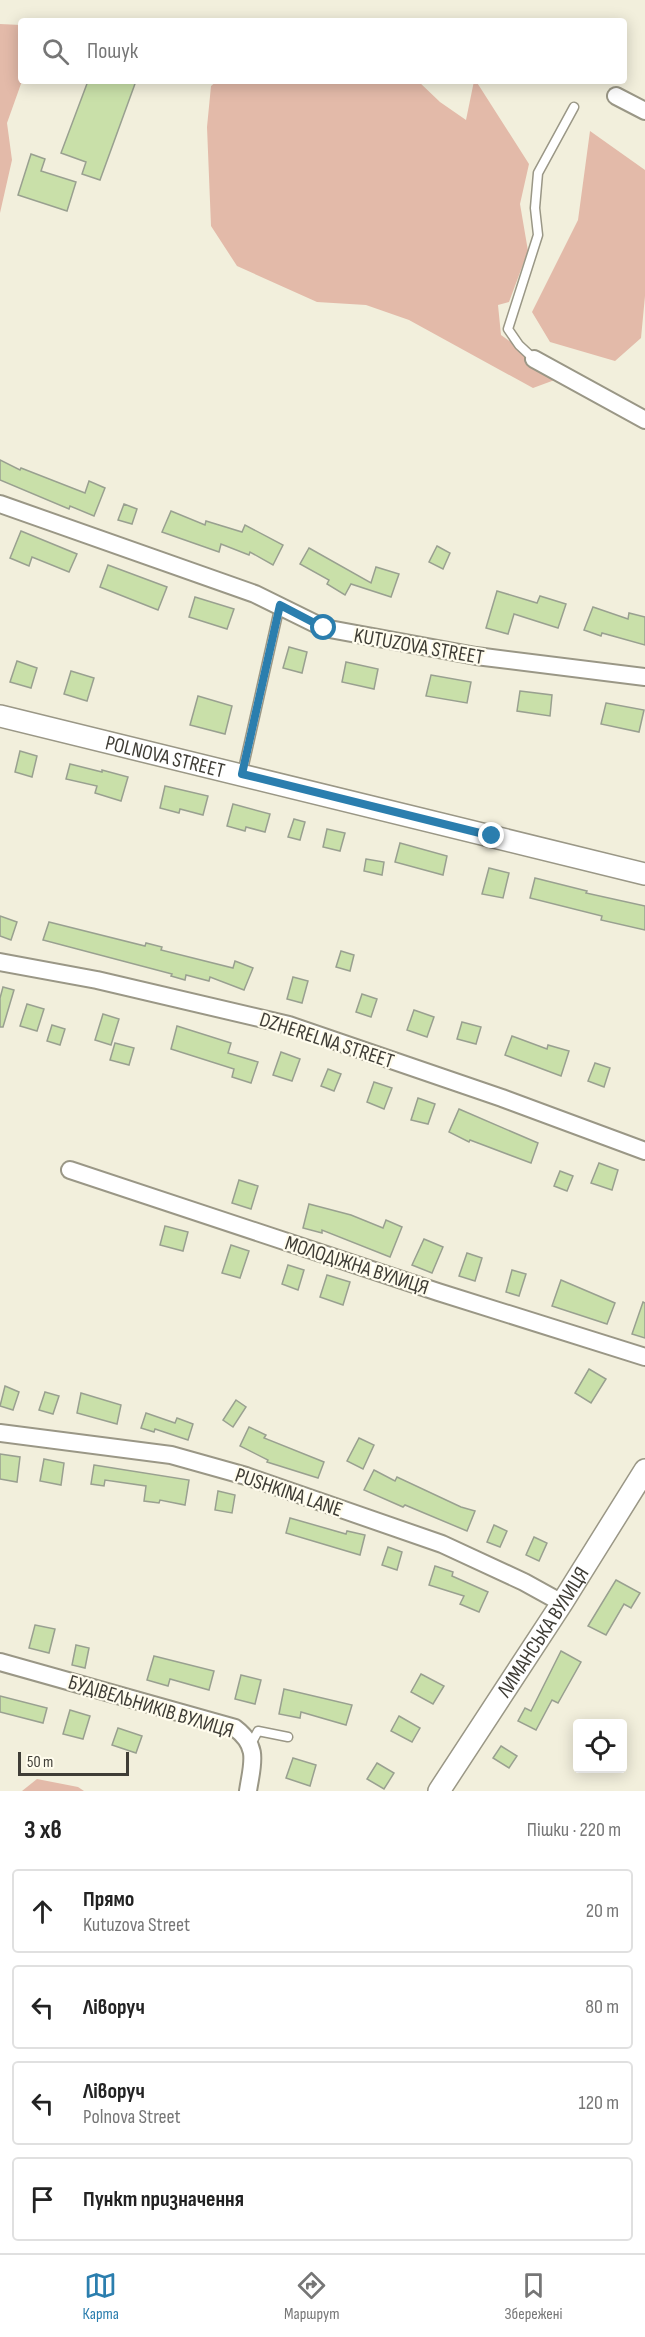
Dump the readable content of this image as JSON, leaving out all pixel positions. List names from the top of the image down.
{
  "streets": {
    "street": [
      "KUTUZOVA STREET",
      "POLNOVA STREET",
      "DZHERELNA STREET",
      "МОЛОДІЖНА ВУЛИЦЯ",
      "PUSHKINA LANE",
      "ЛИМАНСЬКА ВУЛИЦЯ",
      "БУДІВЕЛЬНИКІВ ВУЛИЦЯ"
    ]
  },
  "crossings": [
    ["PUSHKINA LANE", "ЛИМАНСЬКА ВУЛИЦЯ"]
  ],
  "scale_bar": "50 m",
  "page": {
    "search": "Пошук",
    "scale": "50 m",
    "heading": ["3 хв", "Пішки · 220 m"],
    "list": [
      ["Прямо", "Kutuzova Street", "20 m"],
      ["Ліворуч", "80 m"],
      ["Ліворуч", "Polnova Street", "120 m"],
      "Пункт призначення"
    ],
    "nav": ["Карта", "Маршрут", "Збережені"]
  }
}
